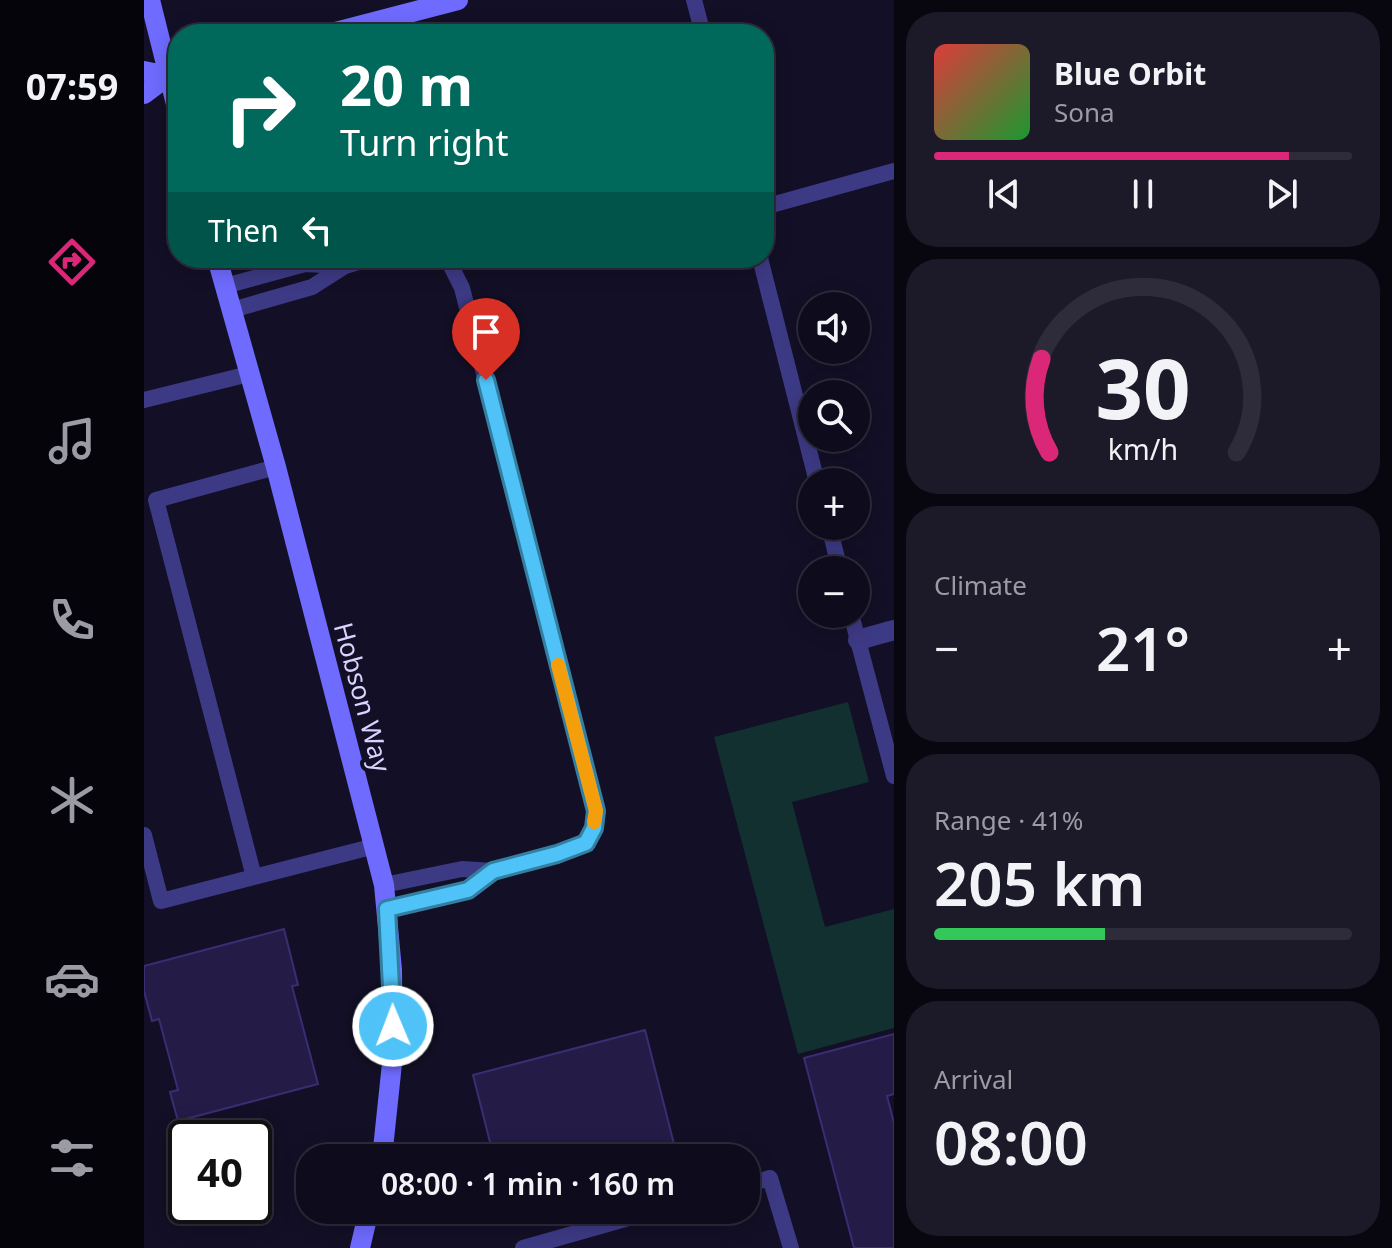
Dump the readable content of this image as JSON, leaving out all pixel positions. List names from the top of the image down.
{
  "streets": {
    "street": ["Hobson Way"]
  },
  "page": {
    "tabs": "07:59",
    "turn": ["20 m", "Turn right"],
    "song": ["Blue Orbit", "Sona"],
    "then": "Then",
    "map_buttons": ["+", "−"],
    "tile": [
      "Climate",
      ["Range · 41%", "205 km"],
      ["Arrival", "08:00"]
    ],
    "heat": ["−", "21°", "+"],
    "limit": "40",
    "trip": "08:00 · 1 min · 160 m",
    "gauge": ["30", "km/h"]
  }
}
